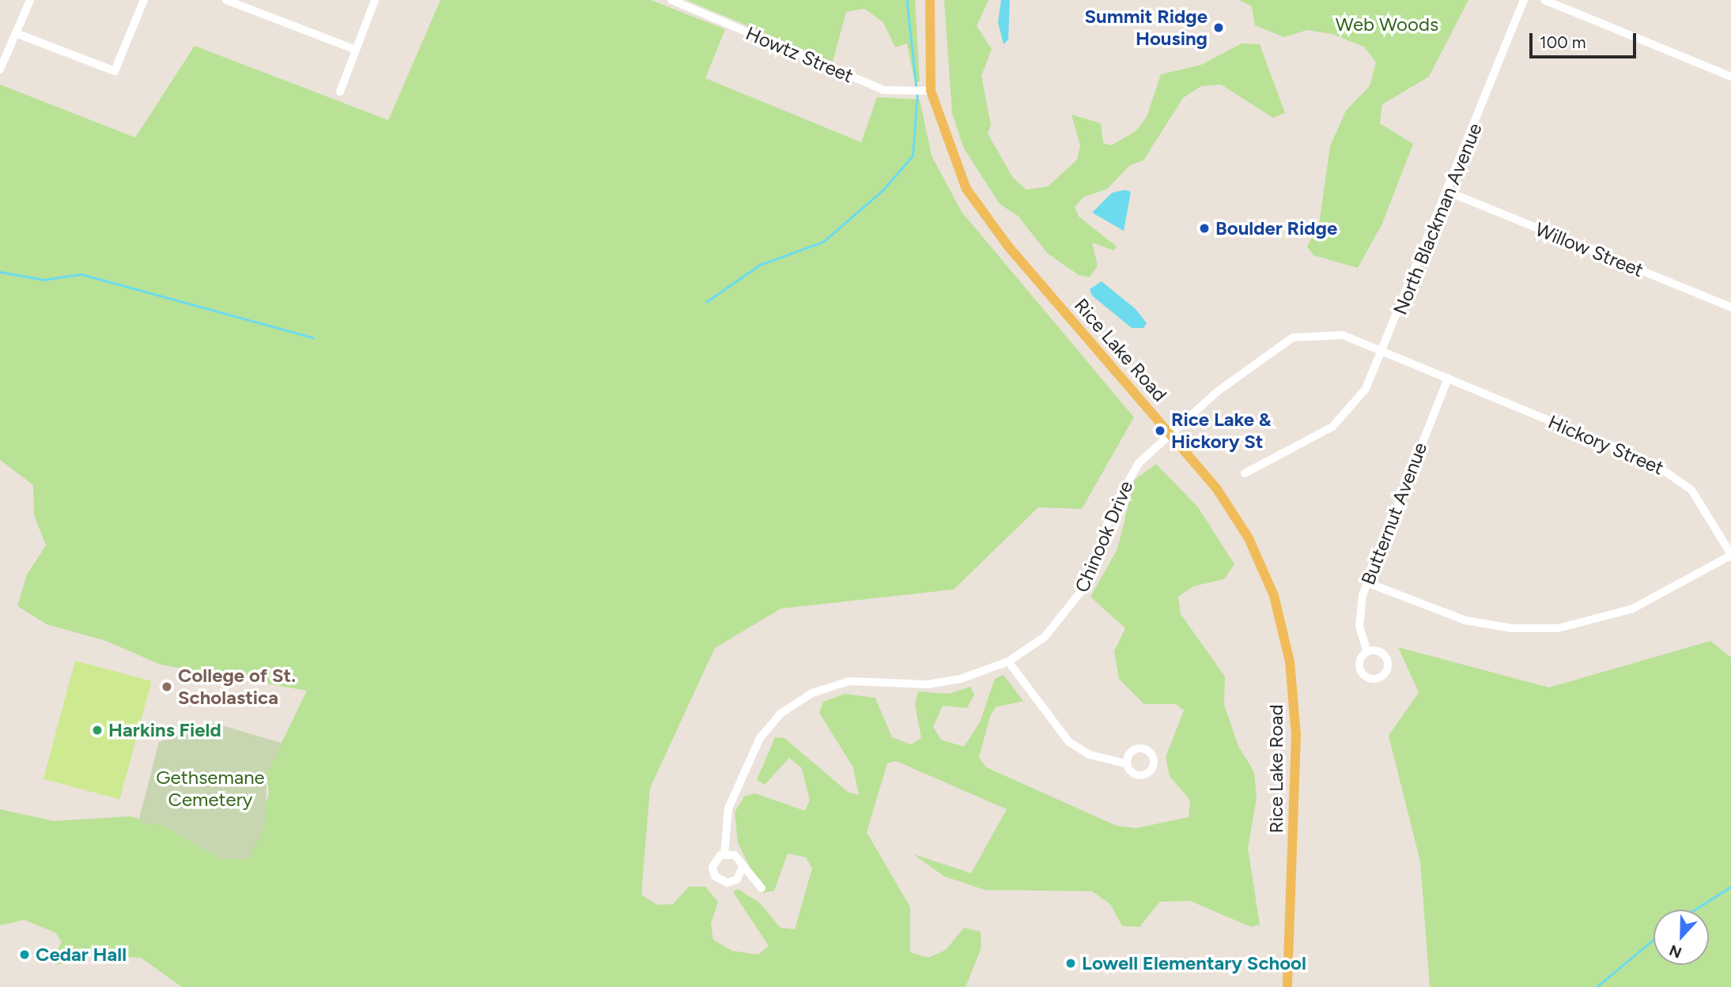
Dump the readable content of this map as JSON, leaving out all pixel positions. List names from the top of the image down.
{
  "streets": {
    "main road": ["Rice Lake Road"],
    "street": [
      "Howtz Street",
      "North Blackman Avenue",
      "Willow Street",
      "Hickory Street",
      "Butternut Avenue",
      "Chinook Drive"
    ]
  },
  "crossings": [
    ["Howtz Street", "Rice Lake Road"],
    ["North Blackman Avenue", "Willow Street"],
    ["North Blackman Avenue", "Hickory Street"],
    ["Rice Lake Road", "Chinook Drive"],
    ["Hickory Street", "Butternut Avenue"]
  ],
  "parks": ["Web Woods", "Gethsemane Cemetery"],
  "places": [
    "Summit Ridge Housing",
    "Boulder Ridge",
    "Rice Lake & Hickory St",
    "College of St. Scholastica",
    "Harkins Field",
    "Cedar Hall",
    "Lowell Elementary School"
  ],
  "scale_bar": "100 m",
  "north": "bottom"
}
